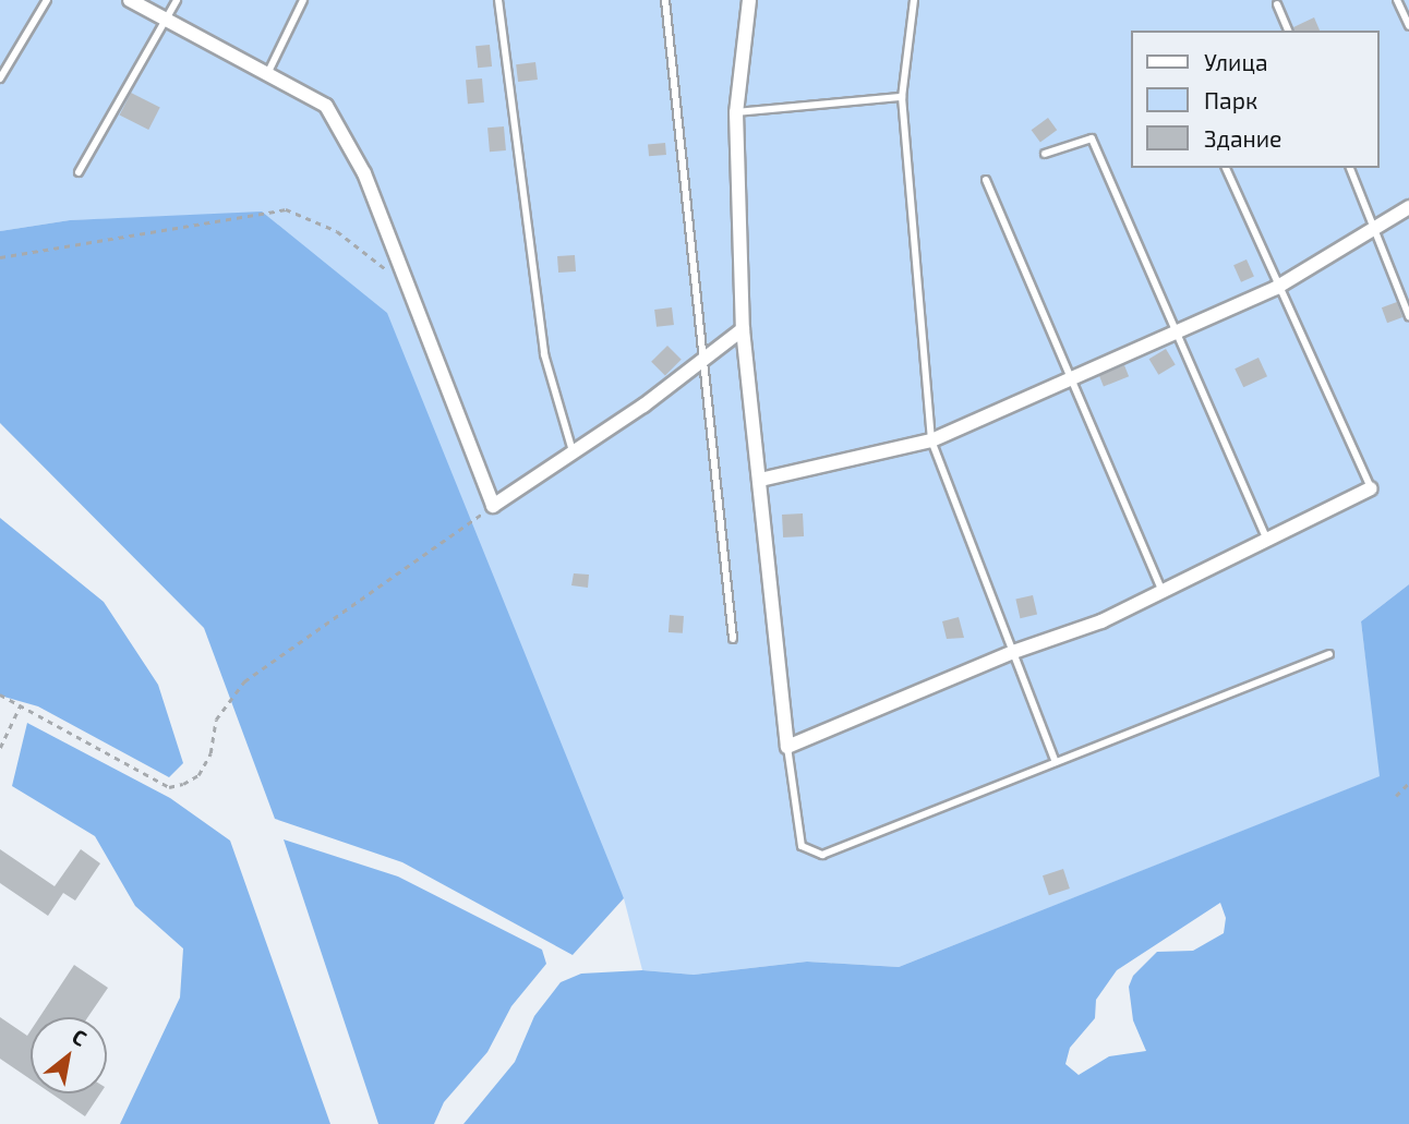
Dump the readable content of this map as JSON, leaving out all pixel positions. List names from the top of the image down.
{
  "legend": ["Улица", "Парк", "Здание"],
  "north": "top right"
}
